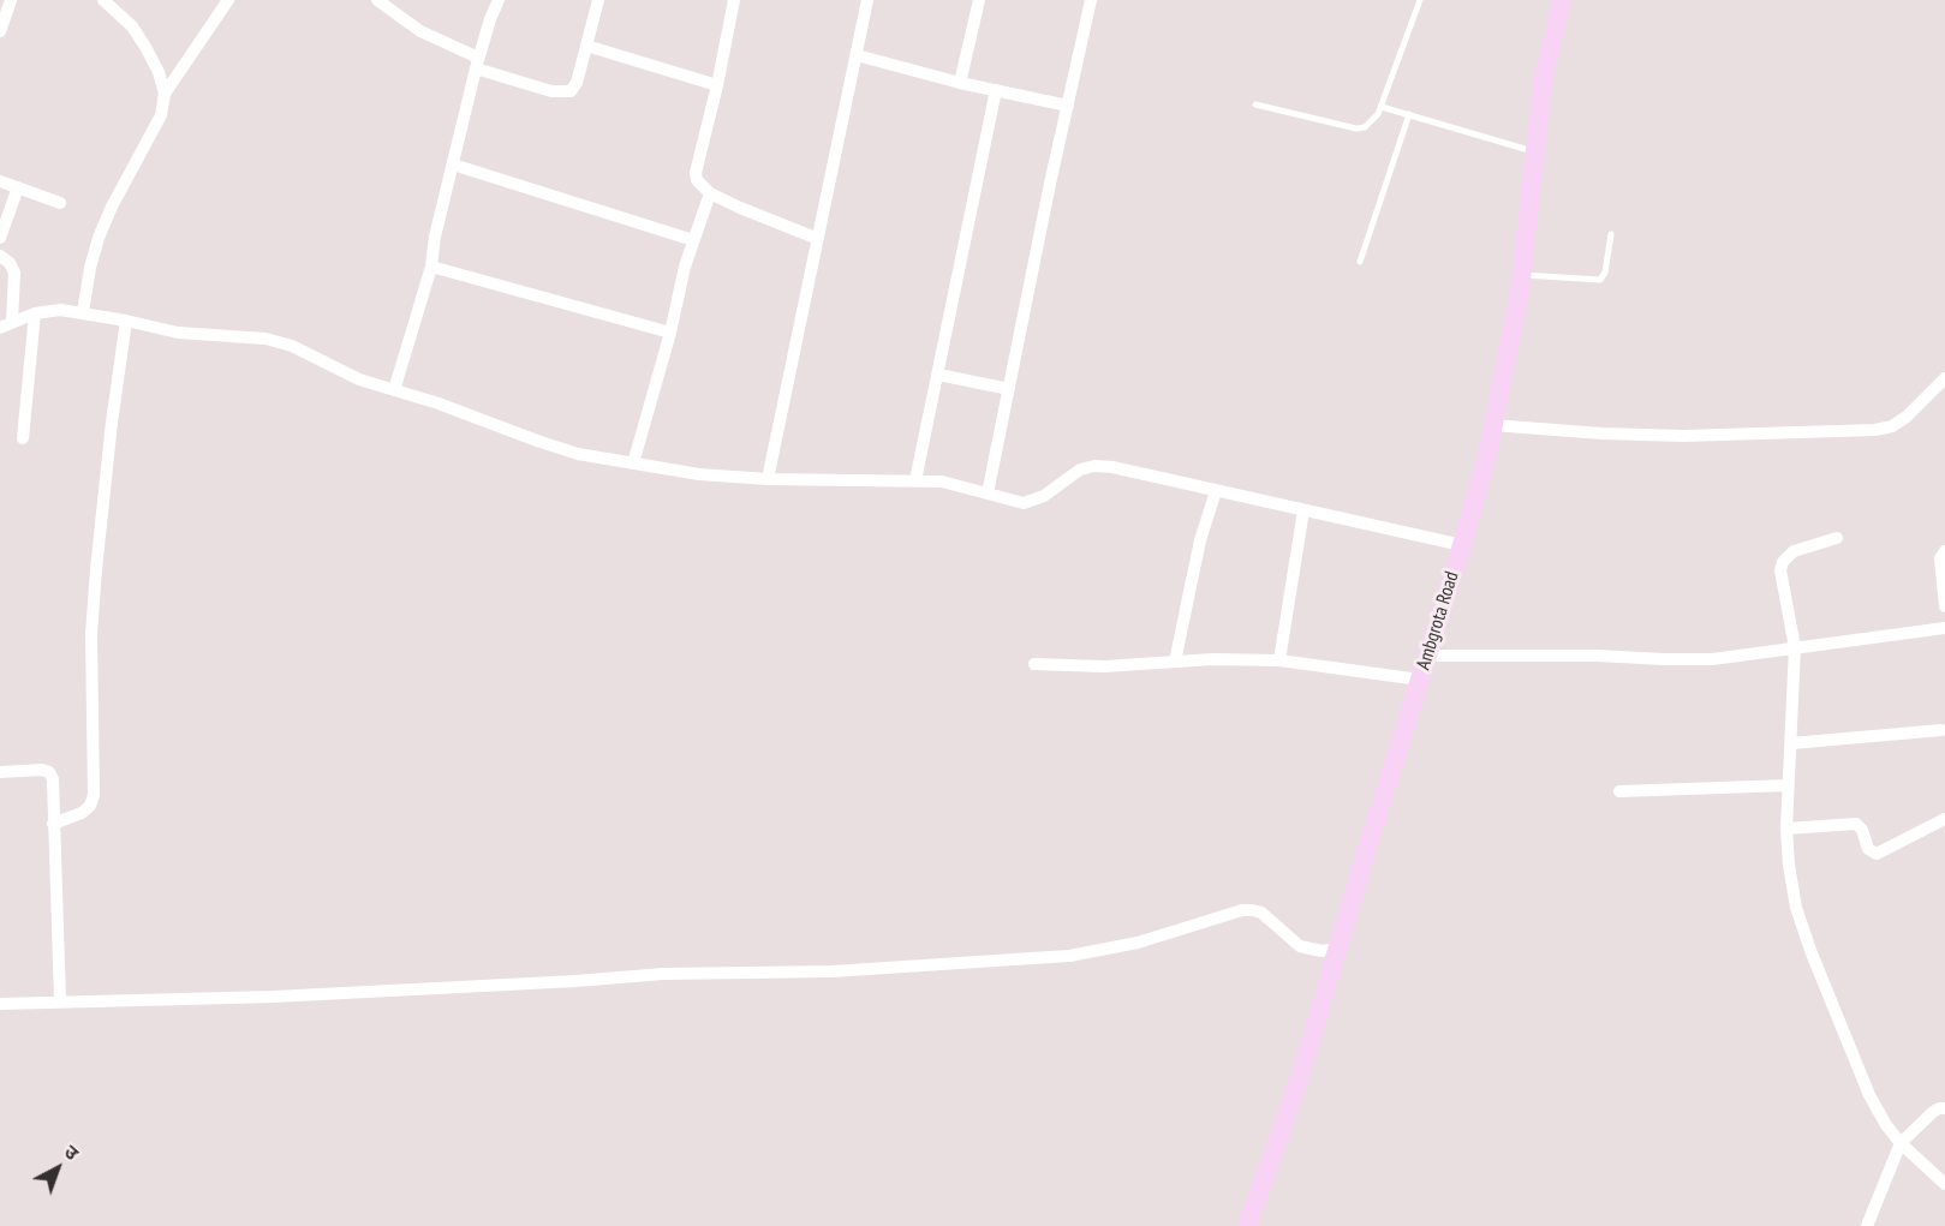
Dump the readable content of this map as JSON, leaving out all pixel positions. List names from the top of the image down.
{
  "streets": {
    "main road": ["Ambgrota Road"]
  },
  "north": "top right"
}
